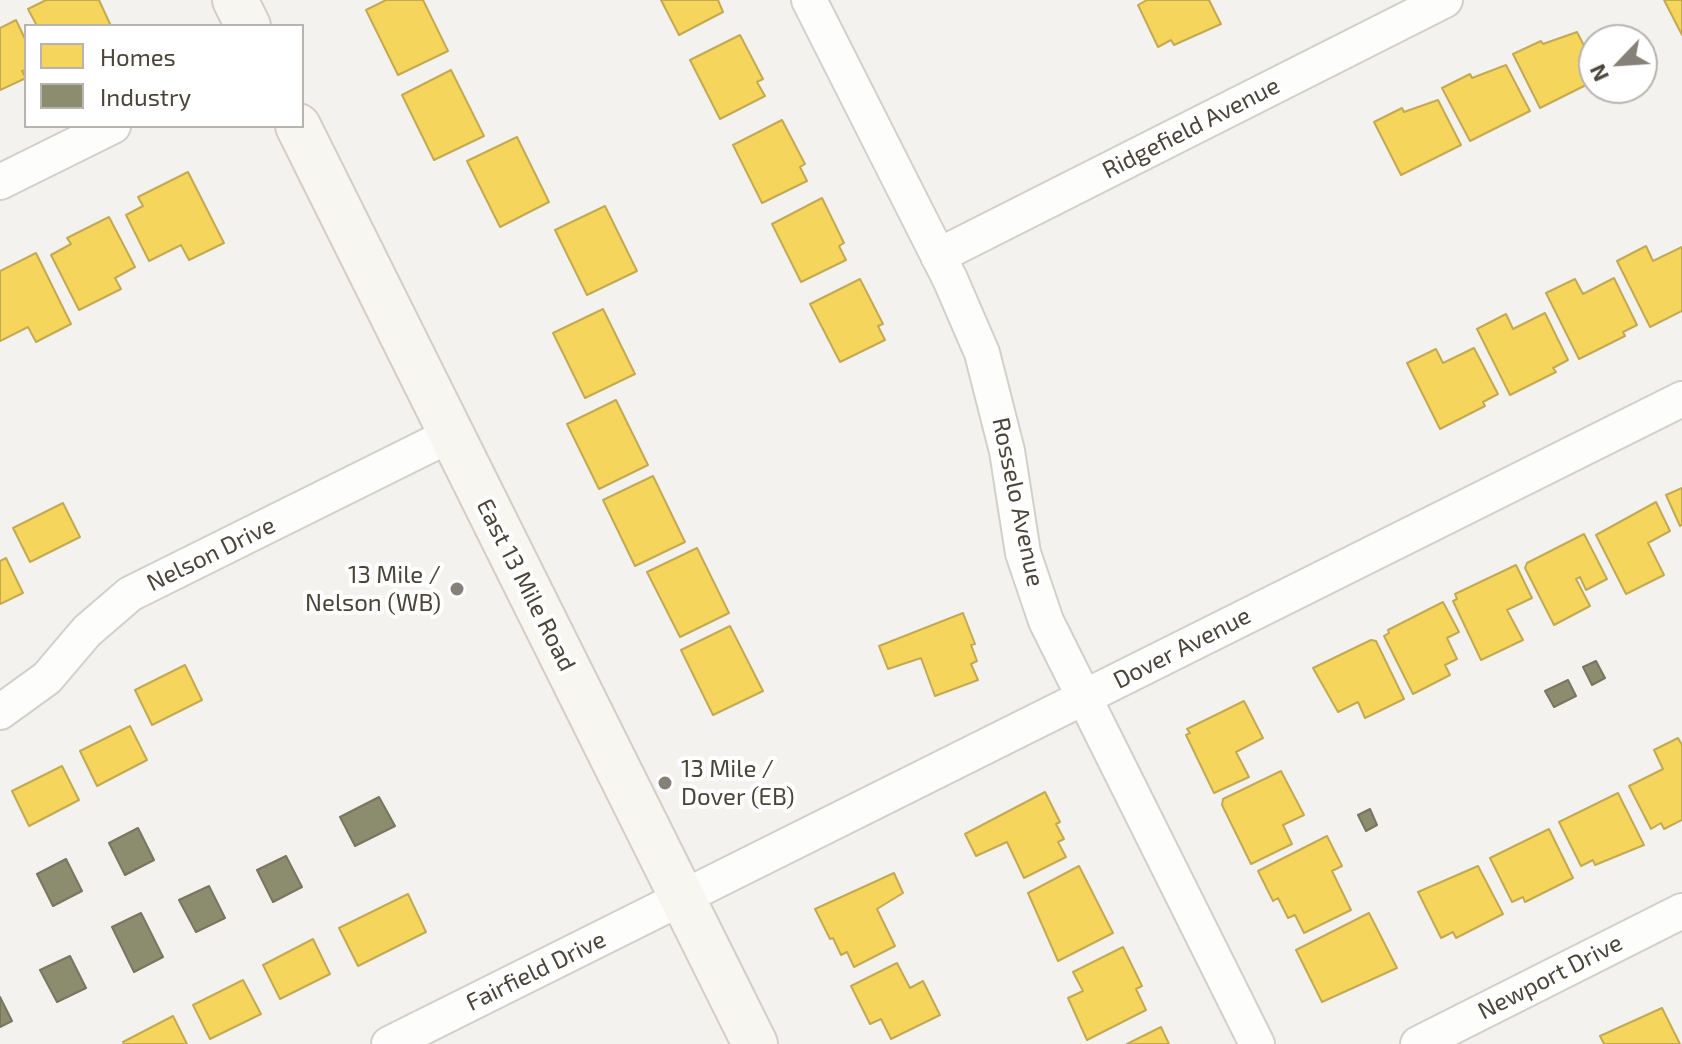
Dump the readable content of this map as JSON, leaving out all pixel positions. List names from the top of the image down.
{
  "streets": {
    "main road": ["East 13 Mile Road"],
    "street": [
      "Ridgefield Avenue",
      "Rosselo Avenue",
      "Nelson Drive",
      "Dover Avenue",
      "Fairfield Drive",
      "Newport Drive"
    ]
  },
  "crossings": [
    ["Ridgefield Avenue", "Rosselo Avenue"],
    ["Rosselo Avenue", "Dover Avenue"],
    ["Nelson Drive", "East 13 Mile Road"],
    ["East 13 Mile Road", "Dover Avenue"],
    ["East 13 Mile Road", "Fairfield Drive"],
    ["Dover Avenue", "Fairfield Drive"]
  ],
  "places": ["13 Mile / Nelson (WB)", "13 Mile / Dover (EB)"],
  "legend": ["Homes", "Industry"],
  "north": "bottom left"
}
